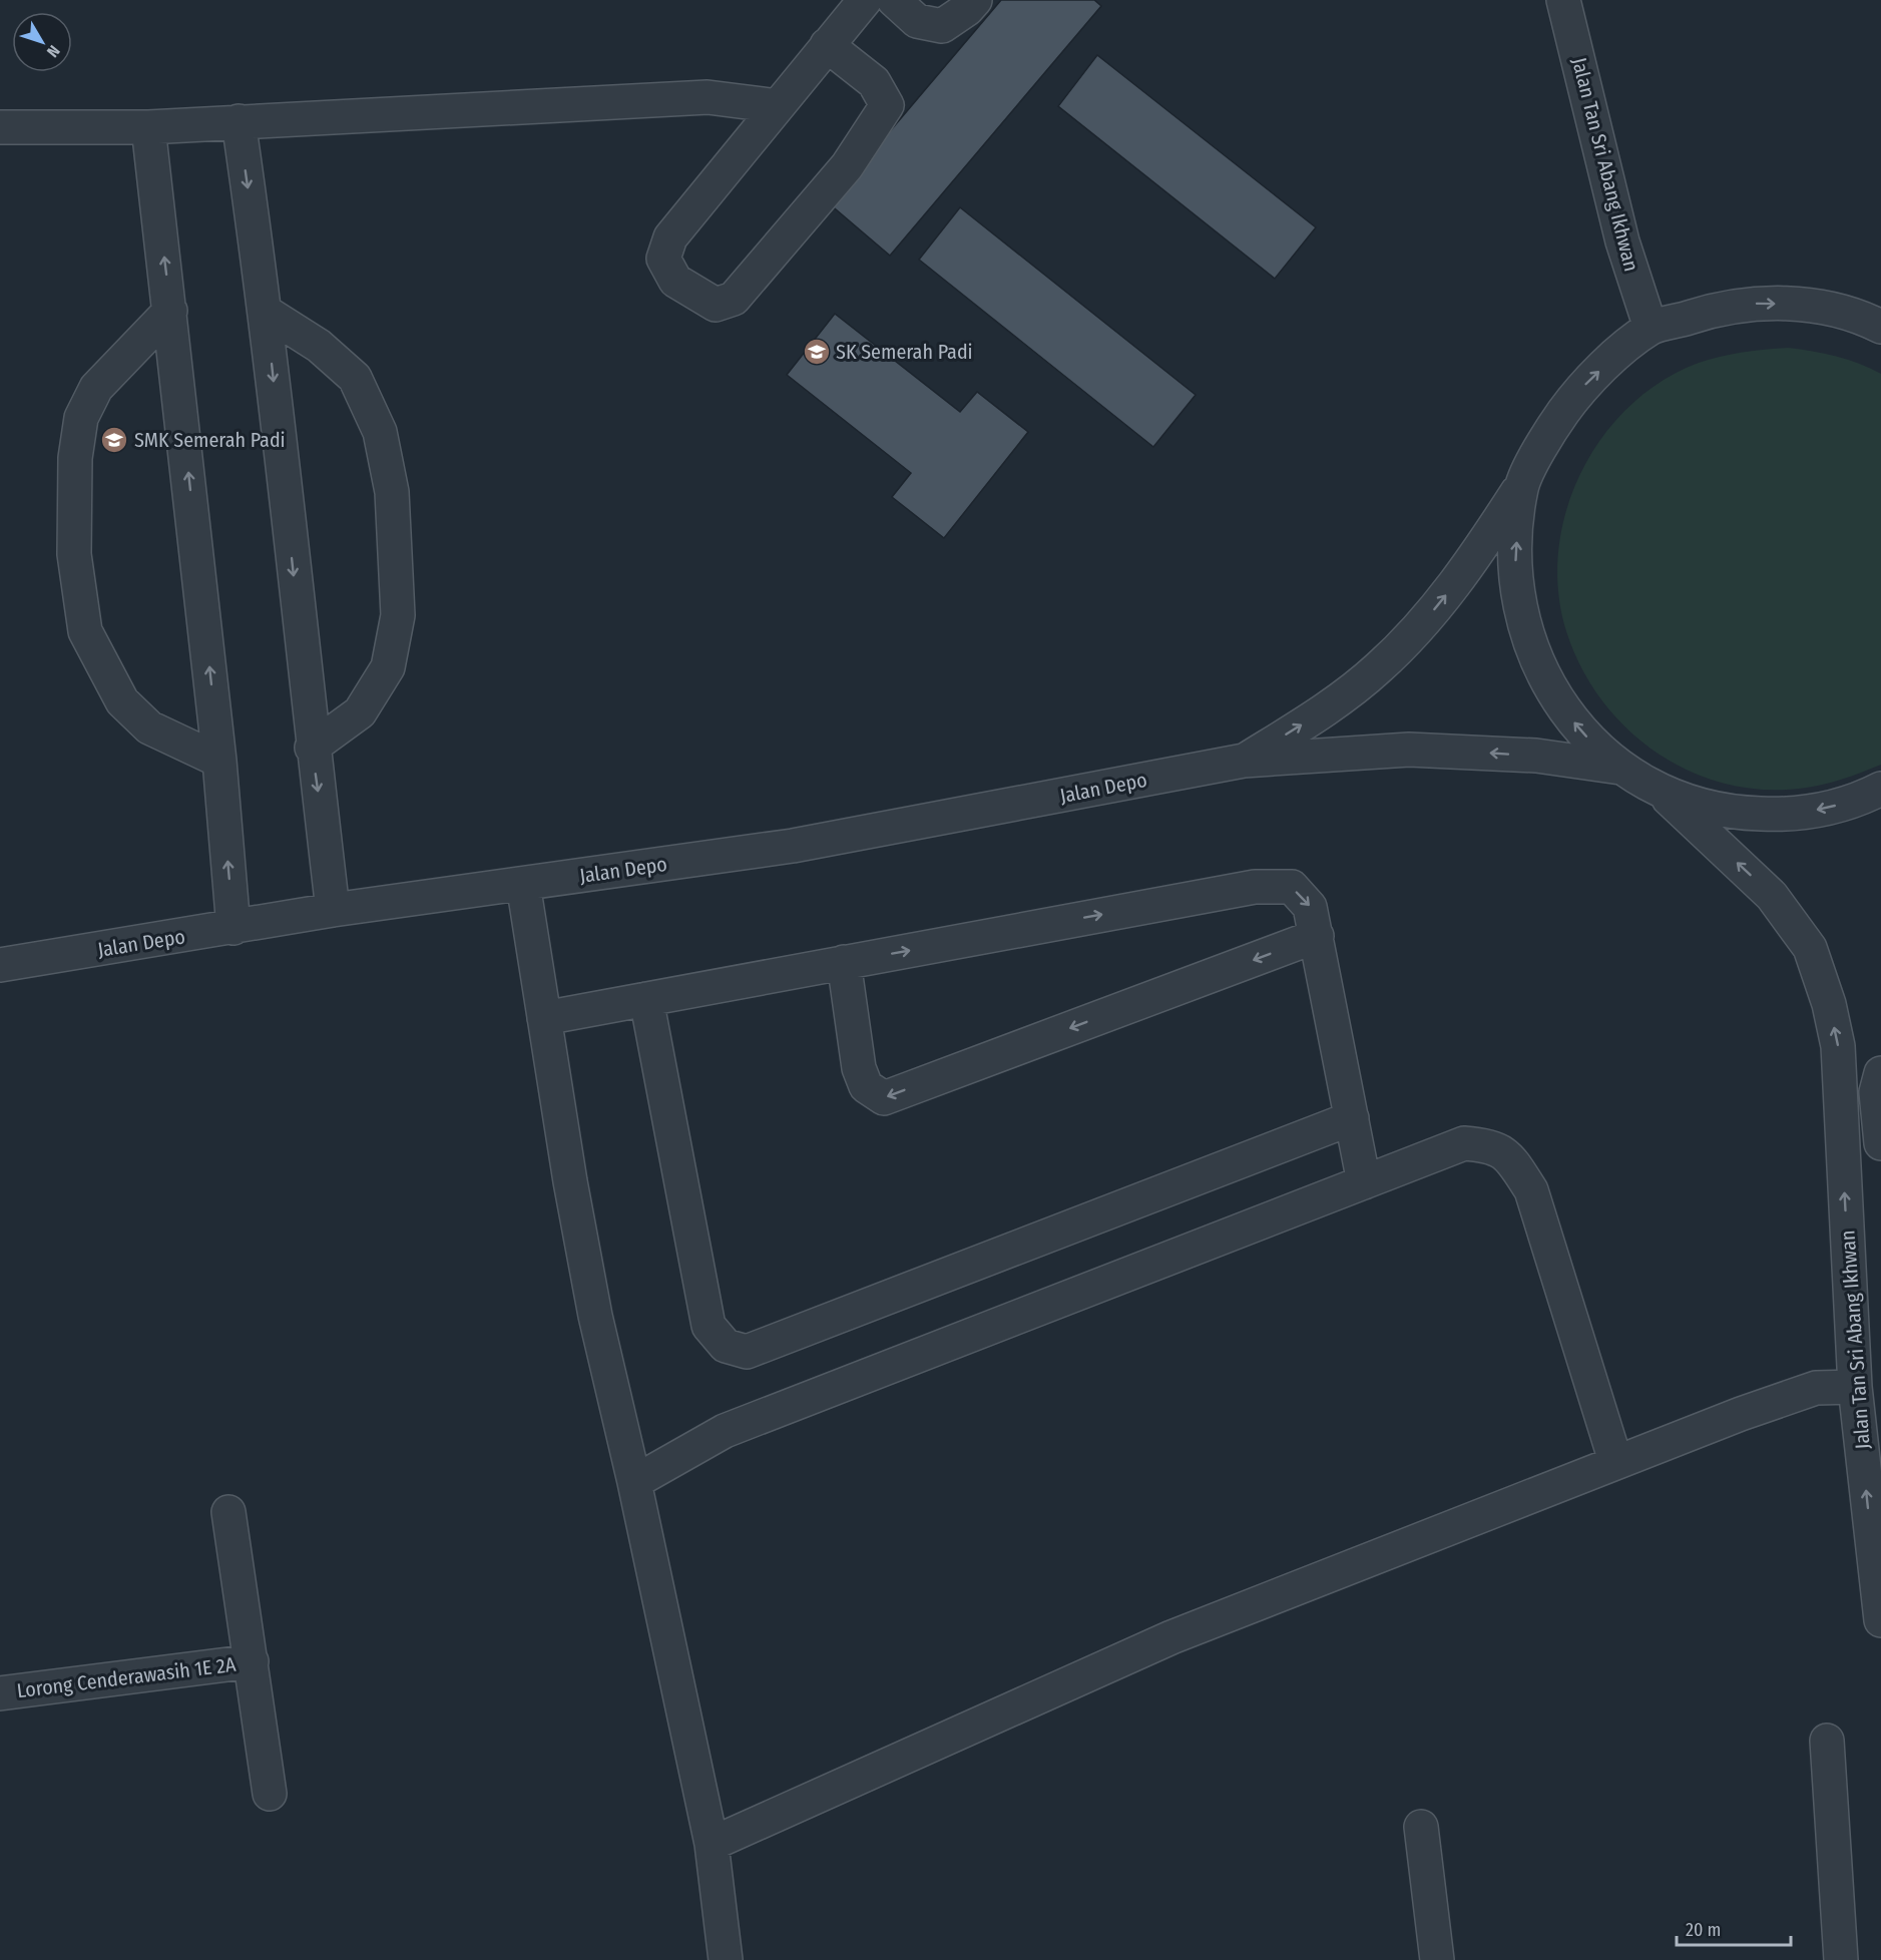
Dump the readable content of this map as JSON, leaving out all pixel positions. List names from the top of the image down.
{
  "streets": {
    "street": ["Jalan Tan Sri Abang Ikhwan", "Jalan Depo", "Lorong Cenderawasih 1E 2A"]
  },
  "one_way": ["Jalan Tan Sri Abang Ikhwan"],
  "places": {
    "school or university": ["SK Semerah Padi", "SMK Semerah Padi"]
  },
  "scale_bar": "20 m",
  "north": "bottom right"
}
